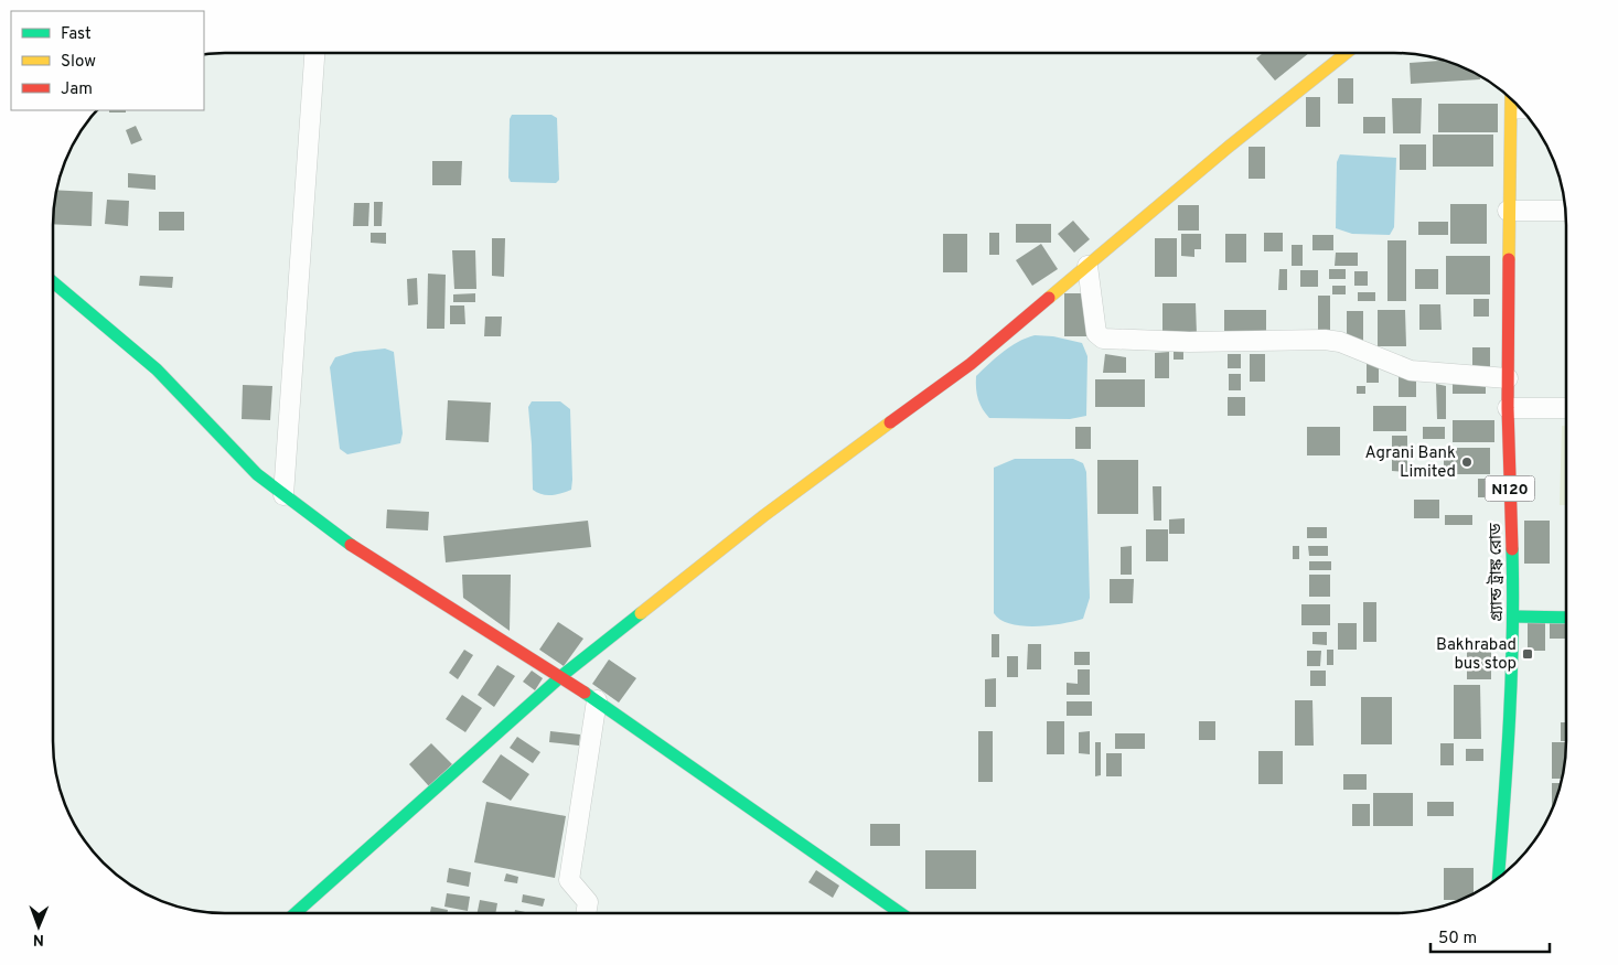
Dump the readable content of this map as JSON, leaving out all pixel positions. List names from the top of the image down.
{
  "streets": {
    "main road": ["N120", "গ্র্যান্ড ট্রাঙ্ক রোড"]
  },
  "places": {
    "other": ["Agrani Bank Limited"],
    "transit": ["Bakhrabad bus stop"]
  },
  "legend": ["Fast", "Slow", "Jam"],
  "scale_bar": "50 m",
  "north": "bottom"
}
